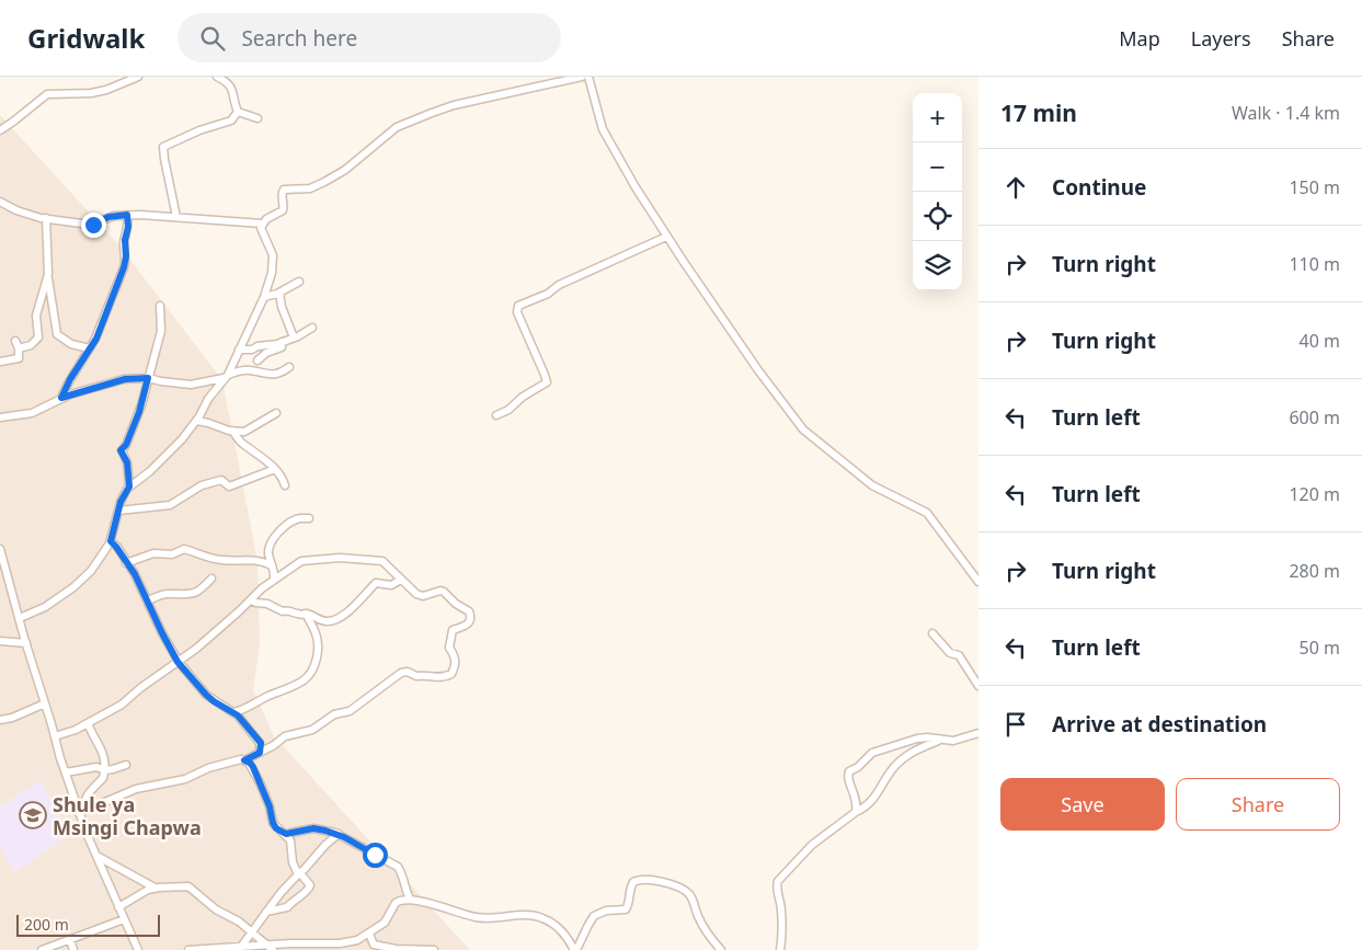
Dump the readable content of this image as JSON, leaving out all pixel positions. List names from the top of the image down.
{
  "places": {
    "school or university": ["Shule ya Msingi Chapwa"]
  },
  "scale_bar": "200 m",
  "page": {
    "header": "Gridwalk",
    "search": "Search here",
    "nav": ["Map", "Layers", "Share"],
    "heading": ["17 min", "Walk · 1.4 km"],
    "map_buttons": ["+", "−"],
    "list": [
      ["Continue", "150 m"],
      ["Turn right", "110 m"],
      ["Turn right", "40 m"],
      ["Turn left", "600 m"],
      ["Turn left", "120 m"],
      ["Turn right", "280 m"],
      ["Turn left", "50 m"],
      "Arrive at destination"
    ],
    "buttons": ["Save", "Share"],
    "scale": "200 m"
  }
}
